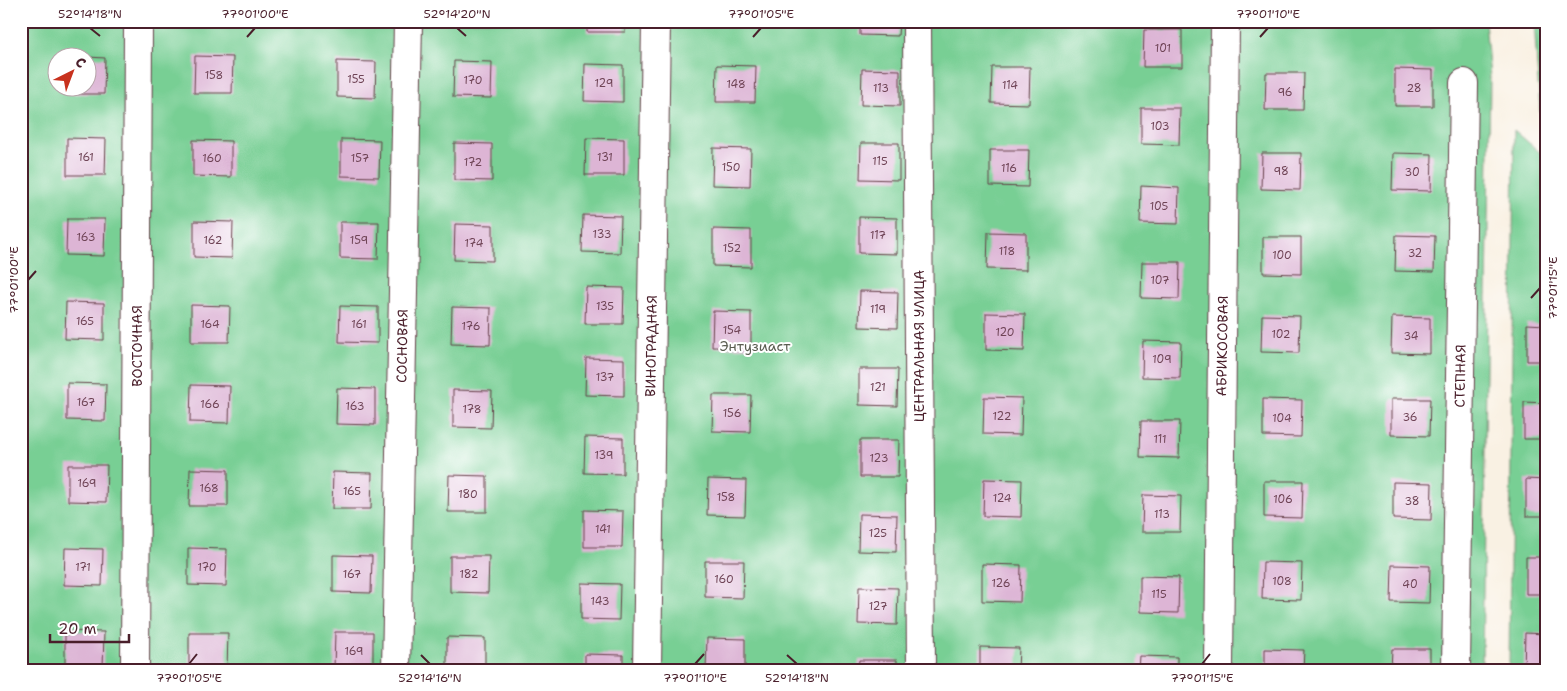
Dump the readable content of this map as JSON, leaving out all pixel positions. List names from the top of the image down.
{
  "streets": {
    "street": [
      "ВОСТОЧНАЯ",
      "СОСНОВАЯ",
      "ВИНОГРАДНАЯ",
      "ЦЕНТРАЛЬНАЯ УЛИЦА",
      "АБРИКОСОВАЯ",
      "СТЕПНАЯ"
    ]
  },
  "parks": ["Энтузиаст"],
  "house_numbers": [
    "101",
    "158",
    "155",
    "170",
    "129",
    "148",
    "114",
    "113",
    "28",
    "96",
    "103",
    "161",
    "131",
    "160",
    "157",
    "115",
    "172",
    "150",
    "116",
    "98",
    "30",
    "105",
    "133",
    "117",
    "163",
    "162",
    "159",
    "174",
    "152",
    "118",
    "32",
    "100",
    "107",
    "135",
    "119",
    "165",
    "164",
    "161",
    "176",
    "154",
    "120",
    "102",
    "34",
    "109",
    "137",
    "121",
    "167",
    "166",
    "163",
    "178",
    "156",
    "122",
    "36",
    "104",
    "111",
    "139",
    "123",
    "169",
    "168",
    "165",
    "180",
    "158",
    "124",
    "106",
    "38",
    "113",
    "141",
    "125",
    "171",
    "170",
    "167",
    "182",
    "160",
    "108",
    "126",
    "40",
    "115",
    "143",
    "127",
    "169"
  ],
  "scale_bar": "20 m",
  "north": "top right",
  "coordinates": [
    "52°14'18\"N",
    "77°01'00\"E",
    "52°14'20\"N",
    "77°01'05\"E",
    "77°01'10\"E",
    "77°01'15\"E",
    "52°14'16\"N"
  ]
}
